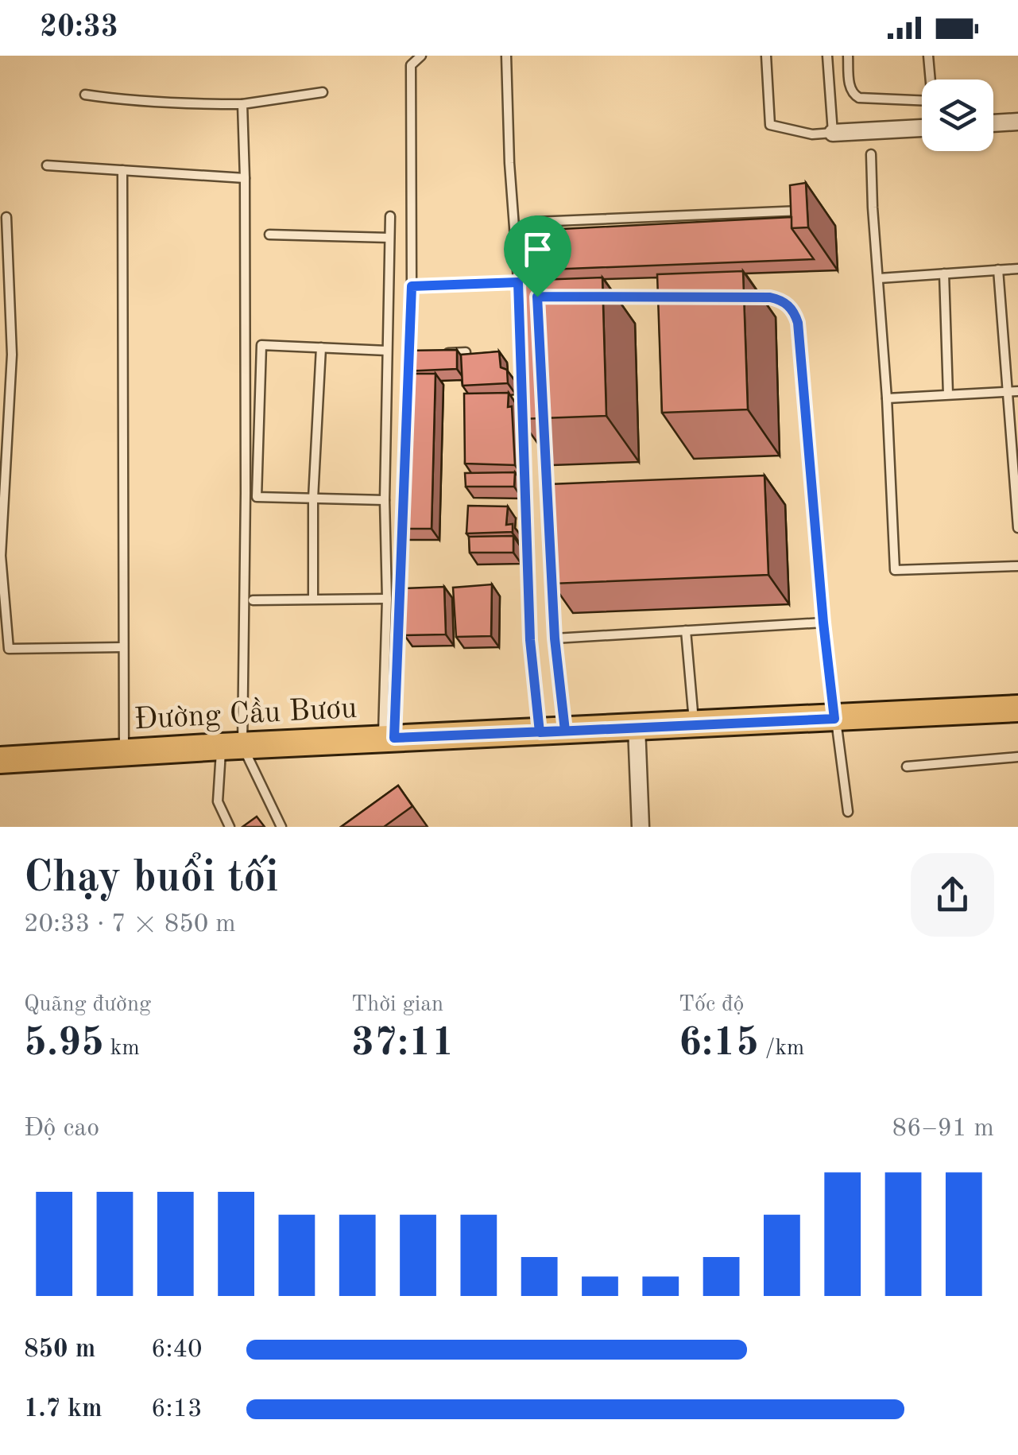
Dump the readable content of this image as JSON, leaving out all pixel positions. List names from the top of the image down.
{
  "streets": {
    "main road": ["Đường Cầu Bươu"]
  },
  "page": {
    "status": "20:33",
    "heading": ["Chạy buổi tối", "20:33 · 7 × 850 m"],
    "stats": [
      ["Quãng đường", "5.95 km"],
      ["Thời gian", "37:11"],
      ["Tốc độ", "6:15 /km"]
    ],
    "chart": ["Độ cao", "86–91 m"],
    "list": [
      {
        "name": "850 m",
        "note": "6:40"
      },
      {
        "name": "1.7 km",
        "note": "6:13"
      }
    ]
  }
}
